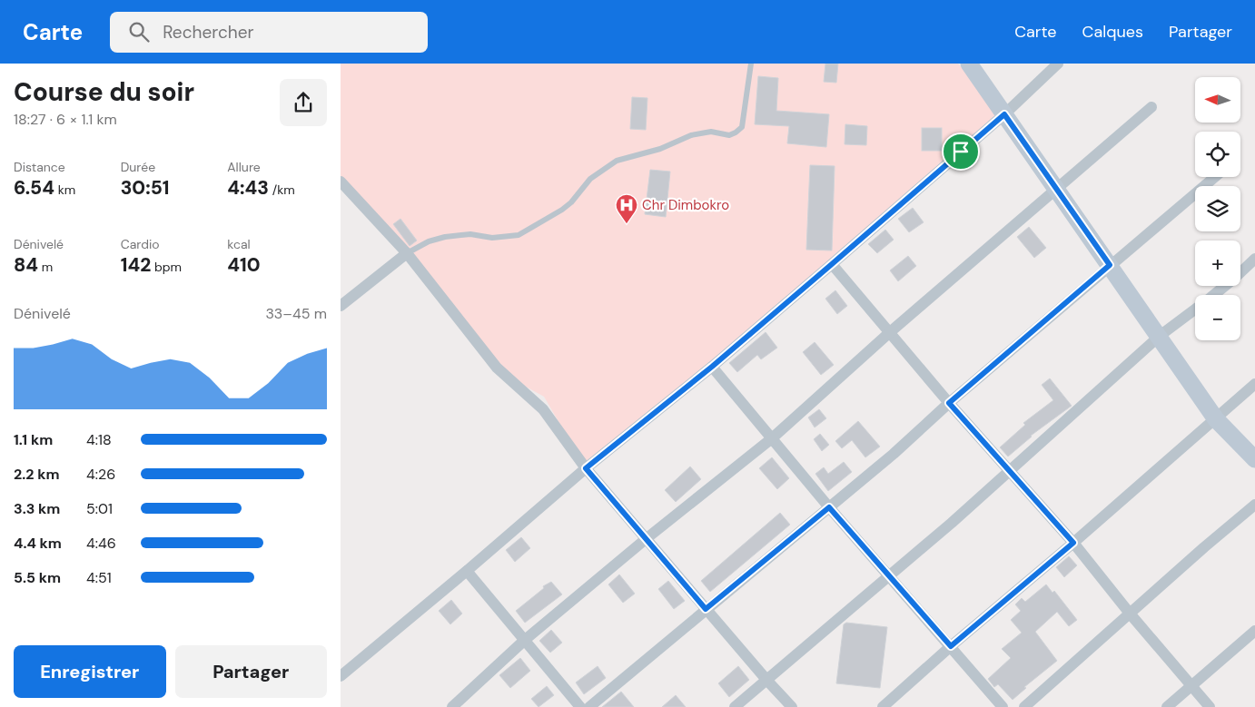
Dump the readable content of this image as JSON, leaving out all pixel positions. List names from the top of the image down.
{
  "places": {
    "hospital": ["Chr Dimbokro"]
  },
  "north": "left",
  "page": {
    "header": "Carte",
    "search": "Rechercher",
    "nav": ["Carte", "Calques", "Partager"],
    "heading": ["Course du soir", "18:27 · 6 × 1.1 km"],
    "map_buttons": ["+", "−"],
    "stats": [
      ["Distance", "6.54 km"],
      ["Durée", "30:51"],
      ["Allure", "4:43 /km"],
      ["Dénivelé", "84 m"],
      ["Cardio", "142 bpm"],
      ["kcal", "410"]
    ],
    "chart": ["Dénivelé", "33–45 m"],
    "list": [
      {
        "name": "1.1 km",
        "note": "4:18"
      },
      {
        "name": "2.2 km",
        "note": "4:26"
      },
      {
        "name": "3.3 km",
        "note": "5:01"
      },
      {
        "name": "4.4 km",
        "note": "4:46"
      },
      {
        "name": "5.5 km",
        "note": "4:51"
      }
    ],
    "buttons": ["Enregistrer", "Partager"]
  }
}
